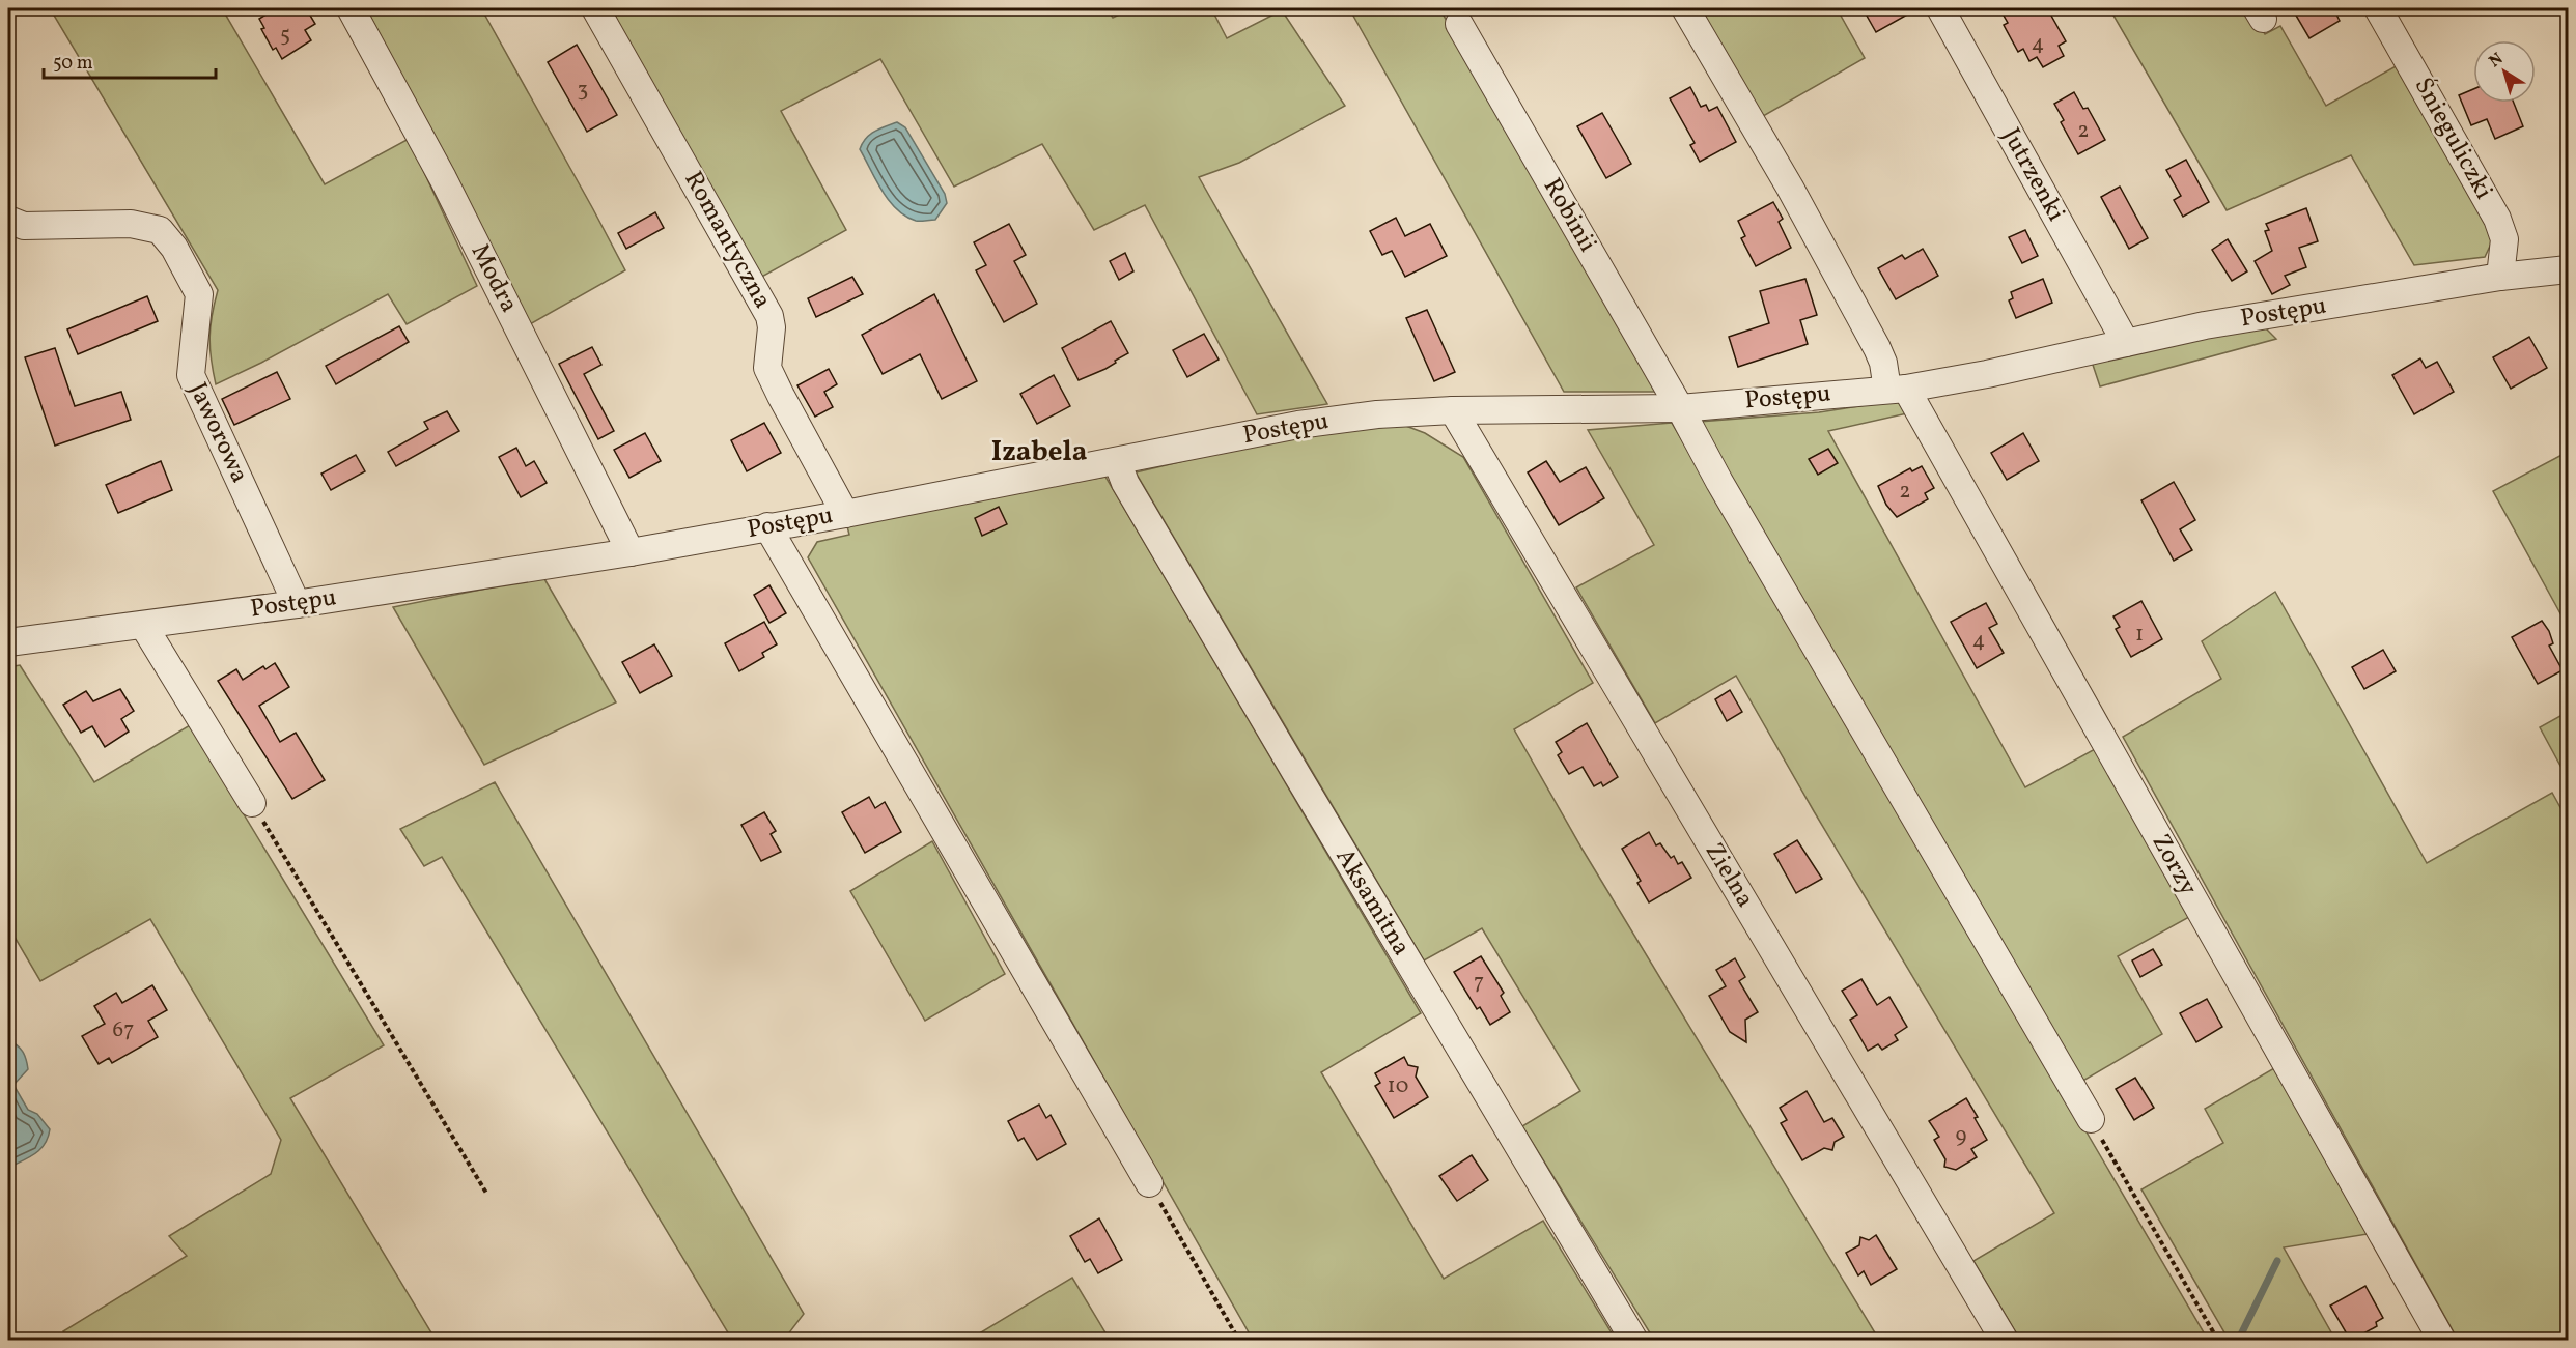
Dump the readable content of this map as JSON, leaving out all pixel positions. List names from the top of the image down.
{
  "streets": {
    "street": [
      "Śnieguliczki",
      "Jutrzenki",
      "Robinii",
      "Romantyczna",
      "Modra",
      "Postępu",
      "Jaworowa",
      "Zorzy",
      "Zielna",
      "Aksamitna"
    ]
  },
  "crossings": [
    ["Śnieguliczki", "Postępu"],
    ["Jutrzenki", "Postępu"],
    ["Robinii", "Postępu"],
    ["Romantyczna", "Postępu"],
    ["Modra", "Postępu"],
    ["Postępu", "Jaworowa"],
    ["Postępu", "Zorzy"],
    ["Postępu", "Zielna"],
    ["Postępu", "Aksamitna"]
  ],
  "districts": ["Izabela"],
  "house_numbers": [
    "5",
    "4",
    "3",
    "2",
    "2",
    "1",
    "4",
    "7",
    "67",
    "10",
    "9"
  ],
  "scale_bar": "50 m",
  "north": "top left"
}
